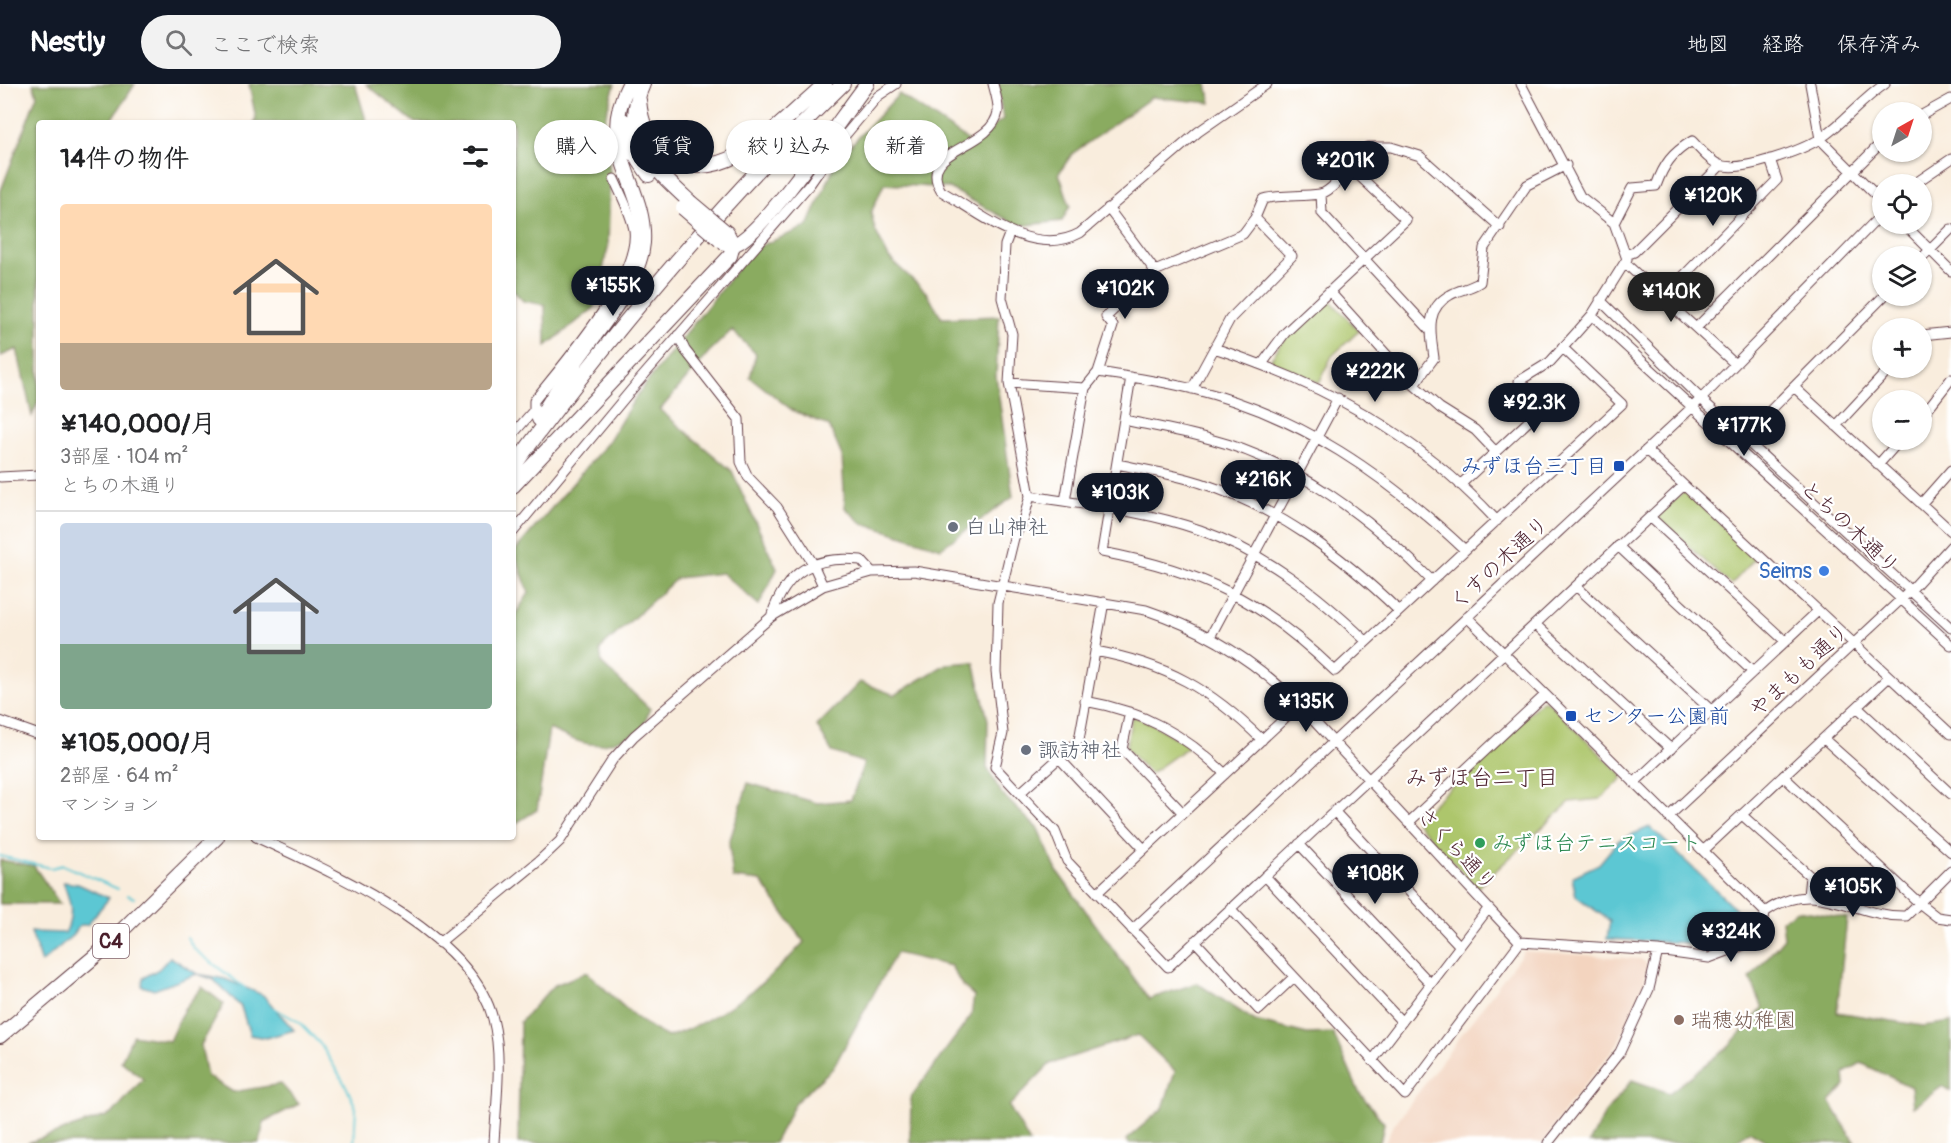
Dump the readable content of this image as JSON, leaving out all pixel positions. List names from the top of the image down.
{
  "streets": {
    "highway": ["C4"],
    "street": [
      "とちの木通り",
      "くすの木通り",
      "やまもも通り",
      "さくら通り"
    ]
  },
  "crossings": [
    ["とちの木通り", "くすの木通り"],
    ["とちの木通り", "やまもも通り"],
    ["くすの木通り", "さくら通り"]
  ],
  "districts": ["みずほ台二丁目"],
  "places": {
    "transit": ["みずほ台三丁目", "センター公園前"],
    "other": [
      "白山神社",
      "Seims",
      "諏訪神社",
      "みずほ台テニスコート",
      "瑞穂幼稚園"
    ]
  },
  "north": "top right",
  "page": {
    "header": "Nestly",
    "search": "ここで検索",
    "nav": ["地図", "経路", "保存済み"],
    "map_buttons": ["+", "−"],
    "chip": [
      "購入",
      "賃貸",
      "絞り込み",
      "新着"
    ],
    "heading": "14件の物件",
    "price": [
      "¥201K",
      "¥120K",
      "¥155K",
      "¥102K",
      "¥140K",
      "¥222K",
      "¥92.3K",
      "¥177K",
      "¥216K",
      "¥103K",
      "¥135K",
      "¥108K",
      "¥105K",
      "¥324K"
    ],
    "list": [
      {
        "name": "¥140,000/月",
        "note": "3部屋 · 104 m² · とちの木通り"
      },
      {
        "name": "¥105,000/月",
        "note": "2部屋 · 64 m² · マンション"
      }
    ]
  }
}
